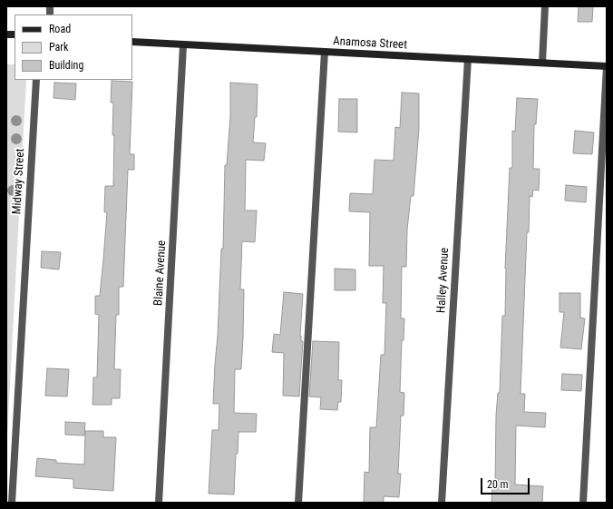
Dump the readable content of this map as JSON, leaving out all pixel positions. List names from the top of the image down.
{
  "streets": {
    "main road": ["Anamosa Street"],
    "street": ["Midway Street", "Blaine Avenue", "Halley Avenue"]
  },
  "crossings": [
    ["Anamosa Street", "Blaine Avenue"],
    ["Anamosa Street", "Halley Avenue"]
  ],
  "legend": ["Road", "Park", "Building"],
  "scale_bar": "20 m"
}
